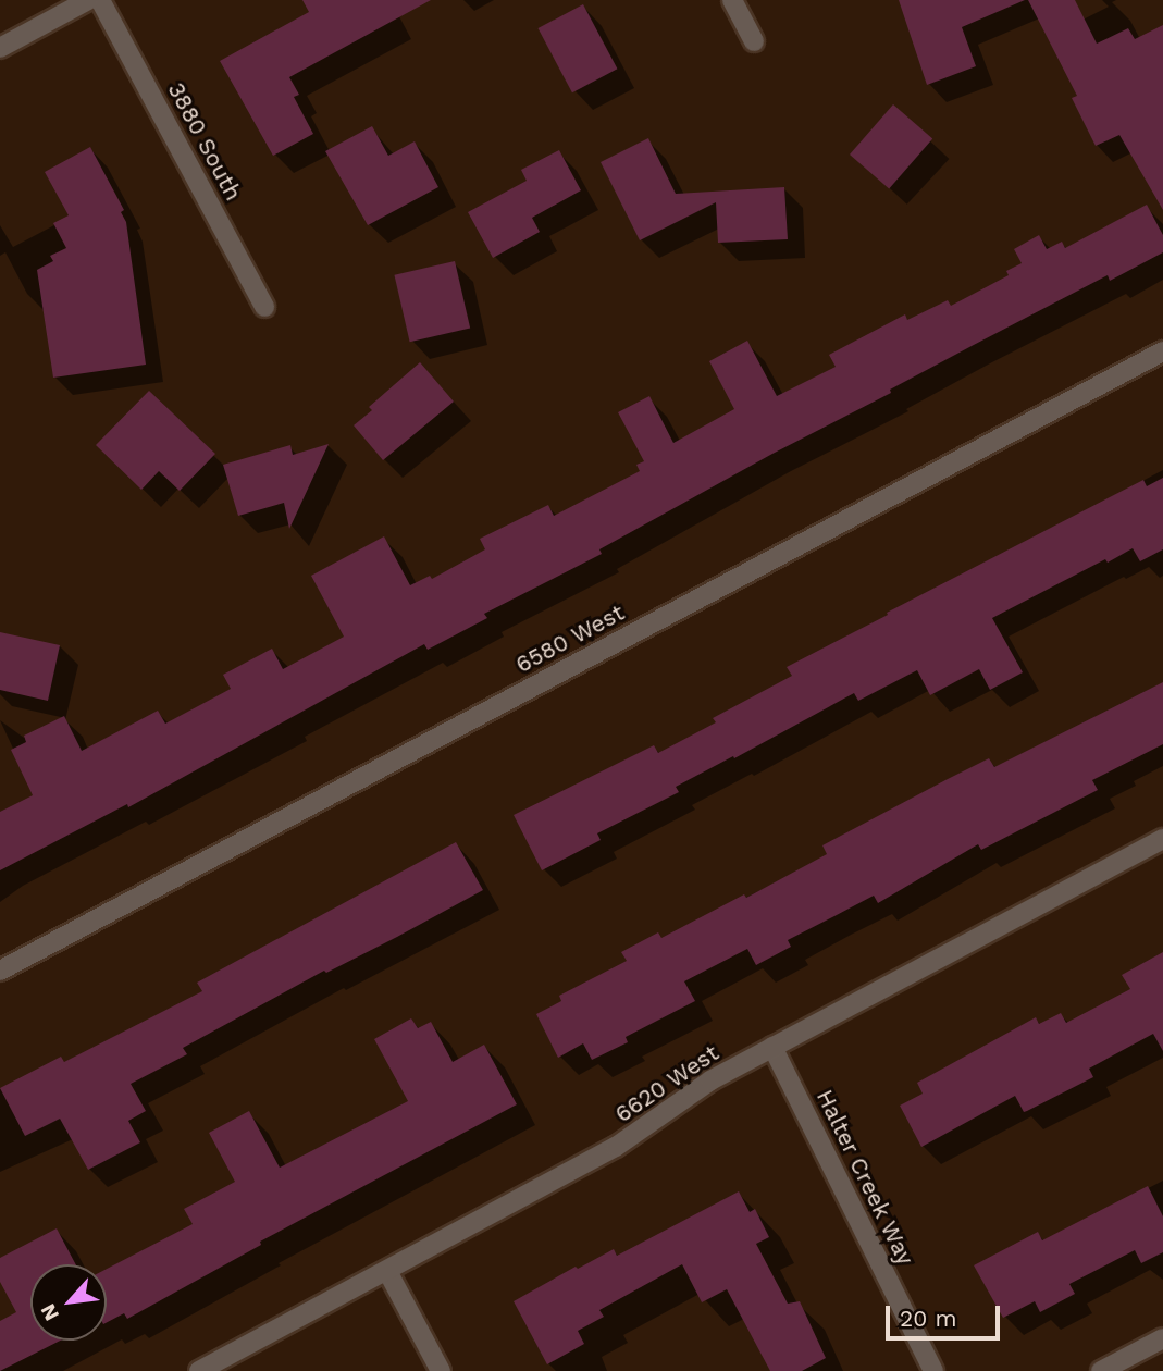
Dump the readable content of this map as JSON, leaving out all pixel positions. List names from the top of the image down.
{
  "streets": {
    "street": [
      "3880 South",
      "6580 West",
      "6620 West",
      "Halter Creek Way"
    ]
  },
  "crossings": [
    ["6620 West", "Halter Creek Way"]
  ],
  "scale_bar": "20 m",
  "north": "bottom left"
}
